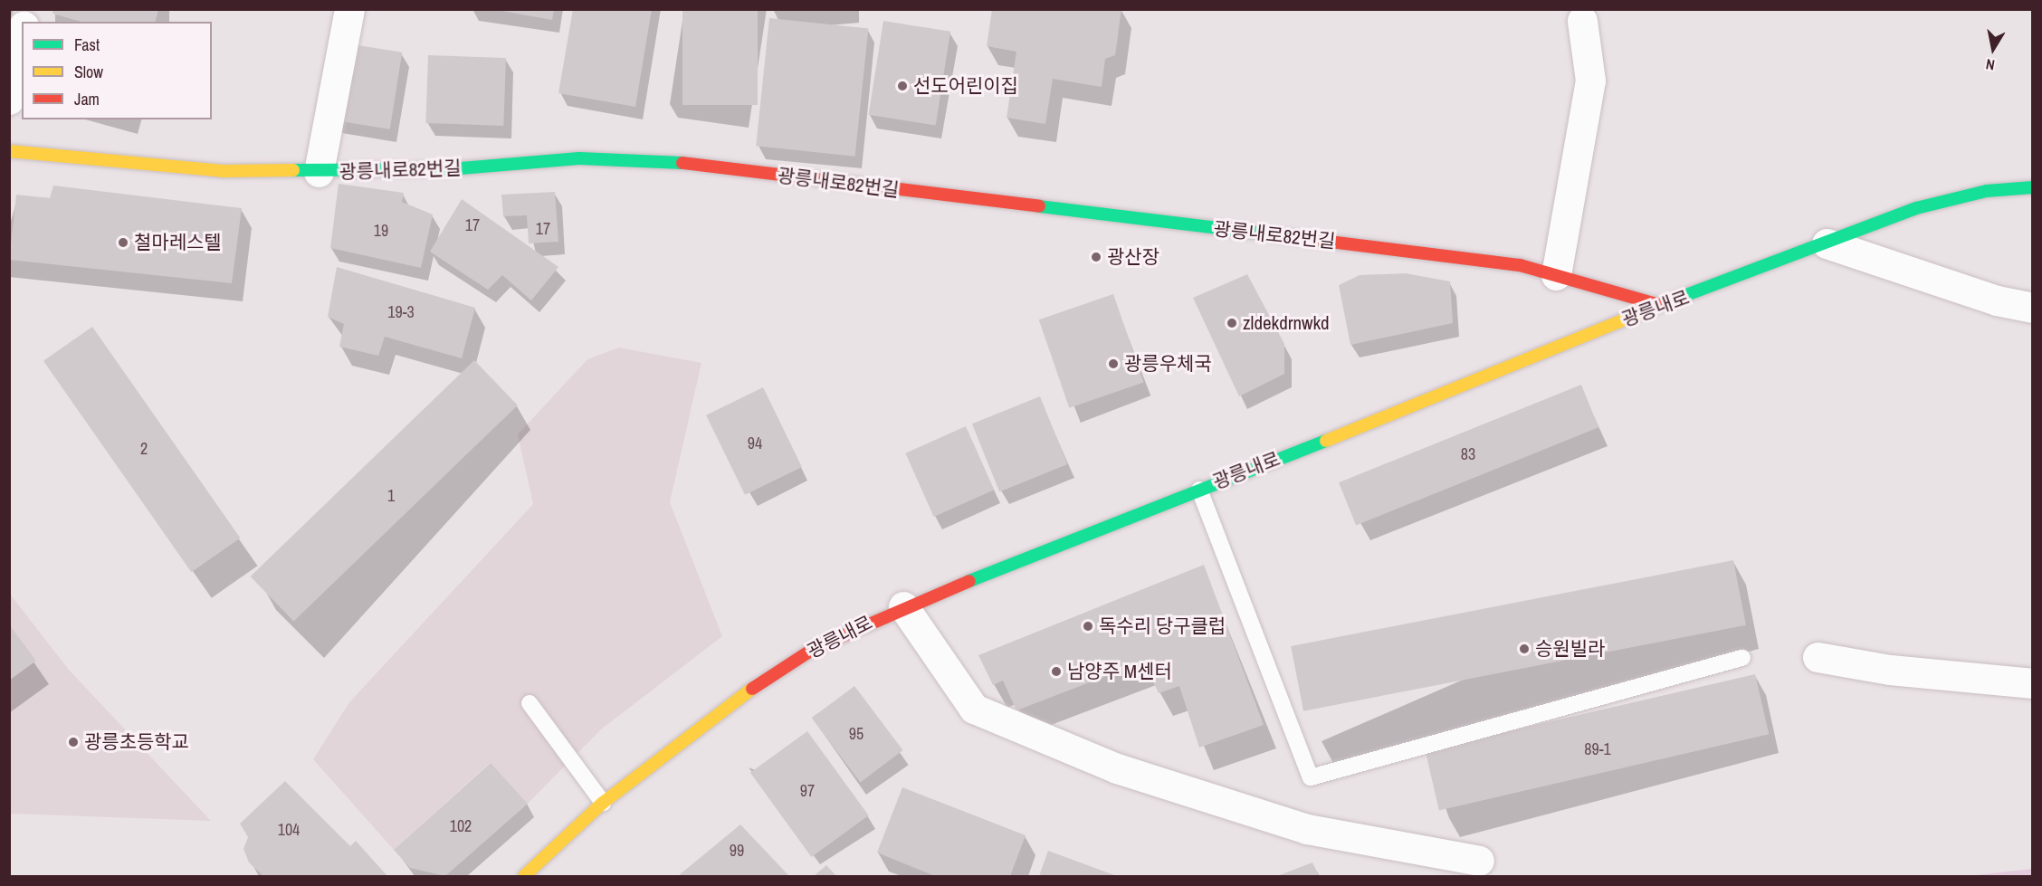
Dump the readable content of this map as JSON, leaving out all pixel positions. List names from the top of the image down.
{
  "streets": {
    "street": ["광릉내로82번길", "광릉내로"]
  },
  "crossings": [
    ["광릉내로82번길", "광릉내로"]
  ],
  "places": [
    "선도어린이집",
    "철마레스텔",
    "광산장",
    "zldekdrnwkd",
    "광릉우체국",
    "독수리 당구클럽",
    "승원빌라",
    "남양주 M센터",
    "광릉초등학교"
  ],
  "house_numbers": [
    "17",
    "17",
    "19",
    "19-3",
    "94",
    "2",
    "83",
    "1",
    "95",
    "89-1",
    "97",
    "102",
    "104",
    "99"
  ],
  "legend": ["Fast", "Slow", "Jam"],
  "north": "bottom"
}
